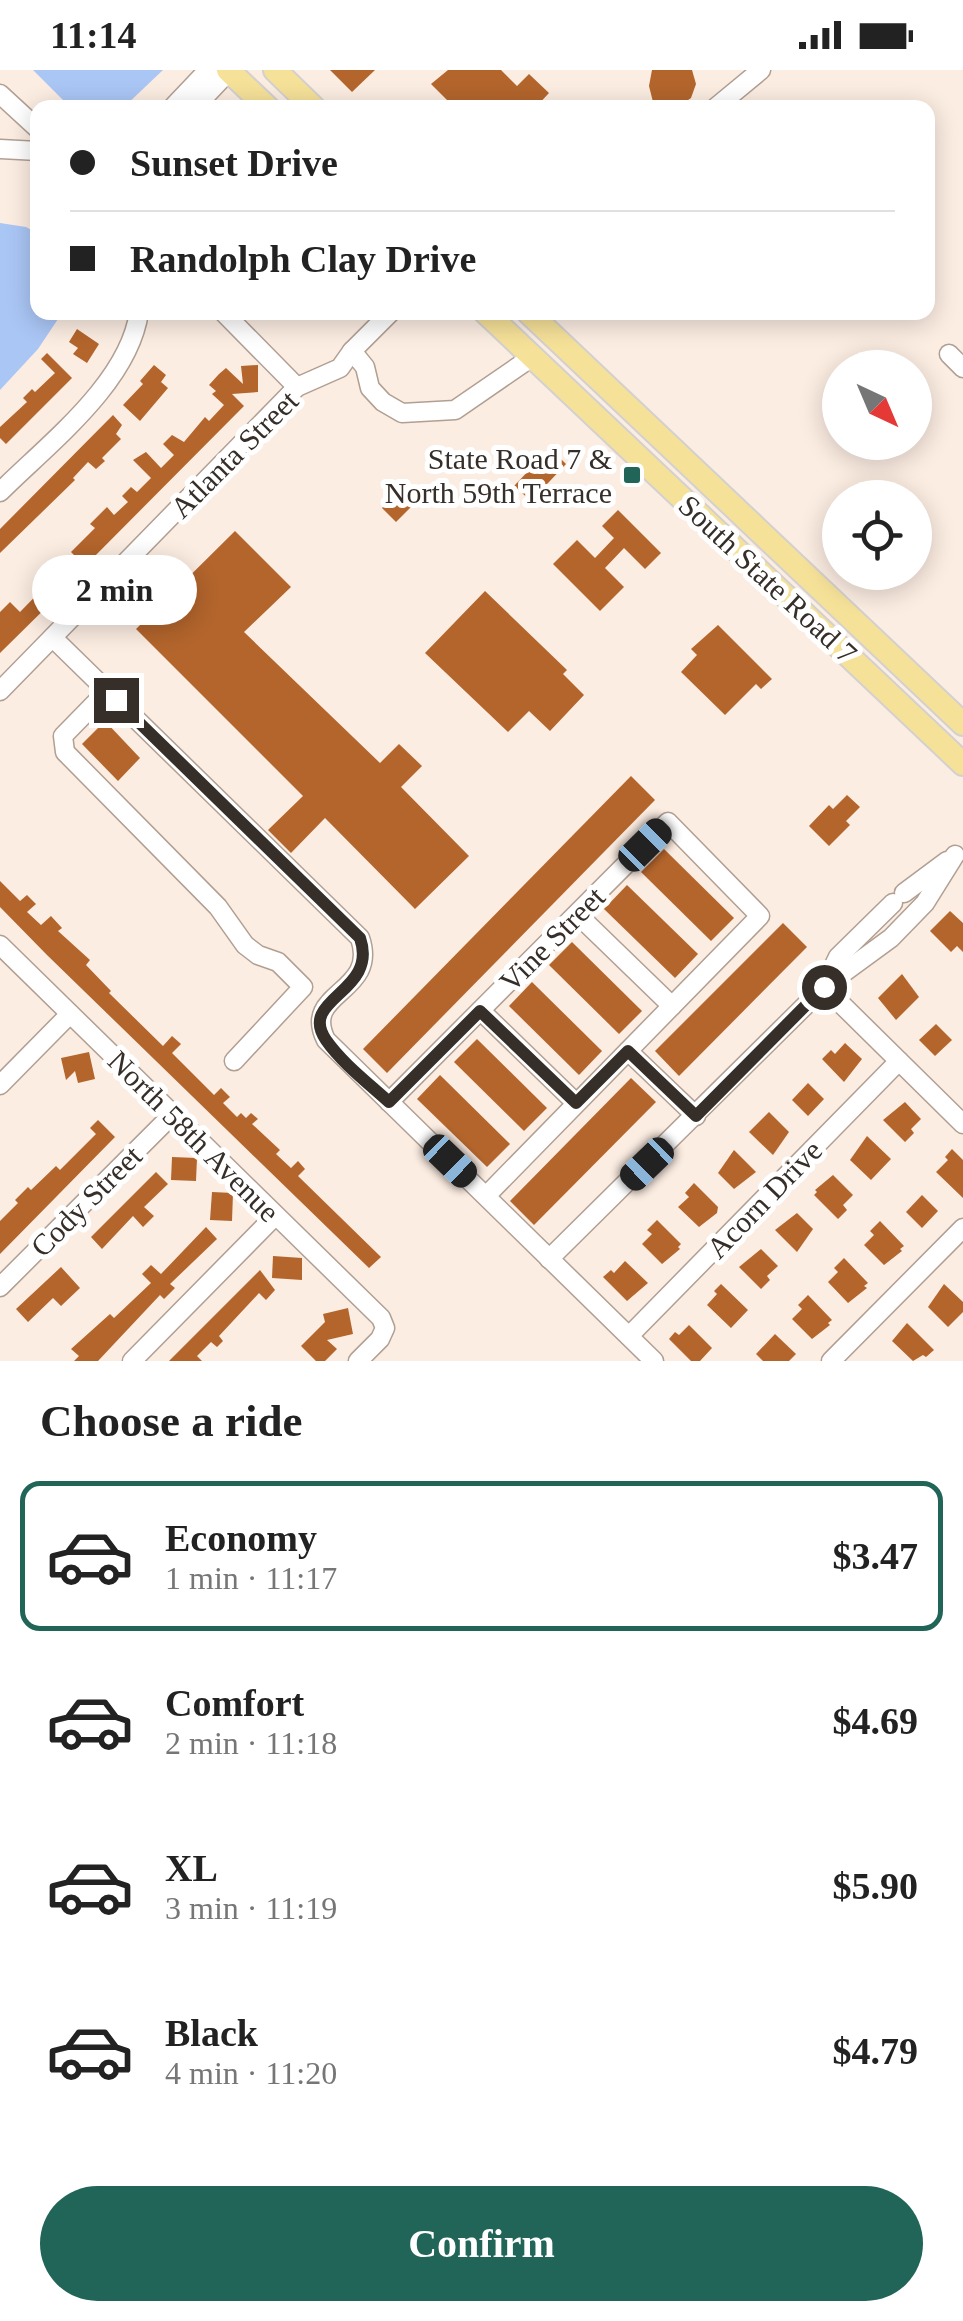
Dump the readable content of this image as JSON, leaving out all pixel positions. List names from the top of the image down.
{
  "streets": {
    "main road": ["South State Road 7"],
    "street": [
      "Atlanta Street",
      "Vine Street",
      "North 58th Avenue",
      "Acorn Drive",
      "Cody Street"
    ]
  },
  "crossings": [
    ["North 58th Avenue", "Cody Street"]
  ],
  "places": {
    "transit": ["State Road 7 & North 59th Terrace"]
  },
  "north": "bottom right",
  "page": {
    "status": "11:14",
    "banner": ["Sunset Drive", "Randolph Clay Drive"],
    "bubble": "2 min",
    "heading": "Choose a ride",
    "list": [
      {
        "name": "Economy",
        "note": "1 min · 11:17",
        "value": "$3.47"
      },
      {
        "name": "Comfort",
        "note": "2 min · 11:18",
        "value": "$4.69"
      },
      {
        "name": "XL",
        "note": "3 min · 11:19",
        "value": "$5.90"
      },
      {
        "name": "Black",
        "note": "4 min · 11:20",
        "value": "$4.79"
      }
    ],
    "buttons": "Confirm"
  }
}
